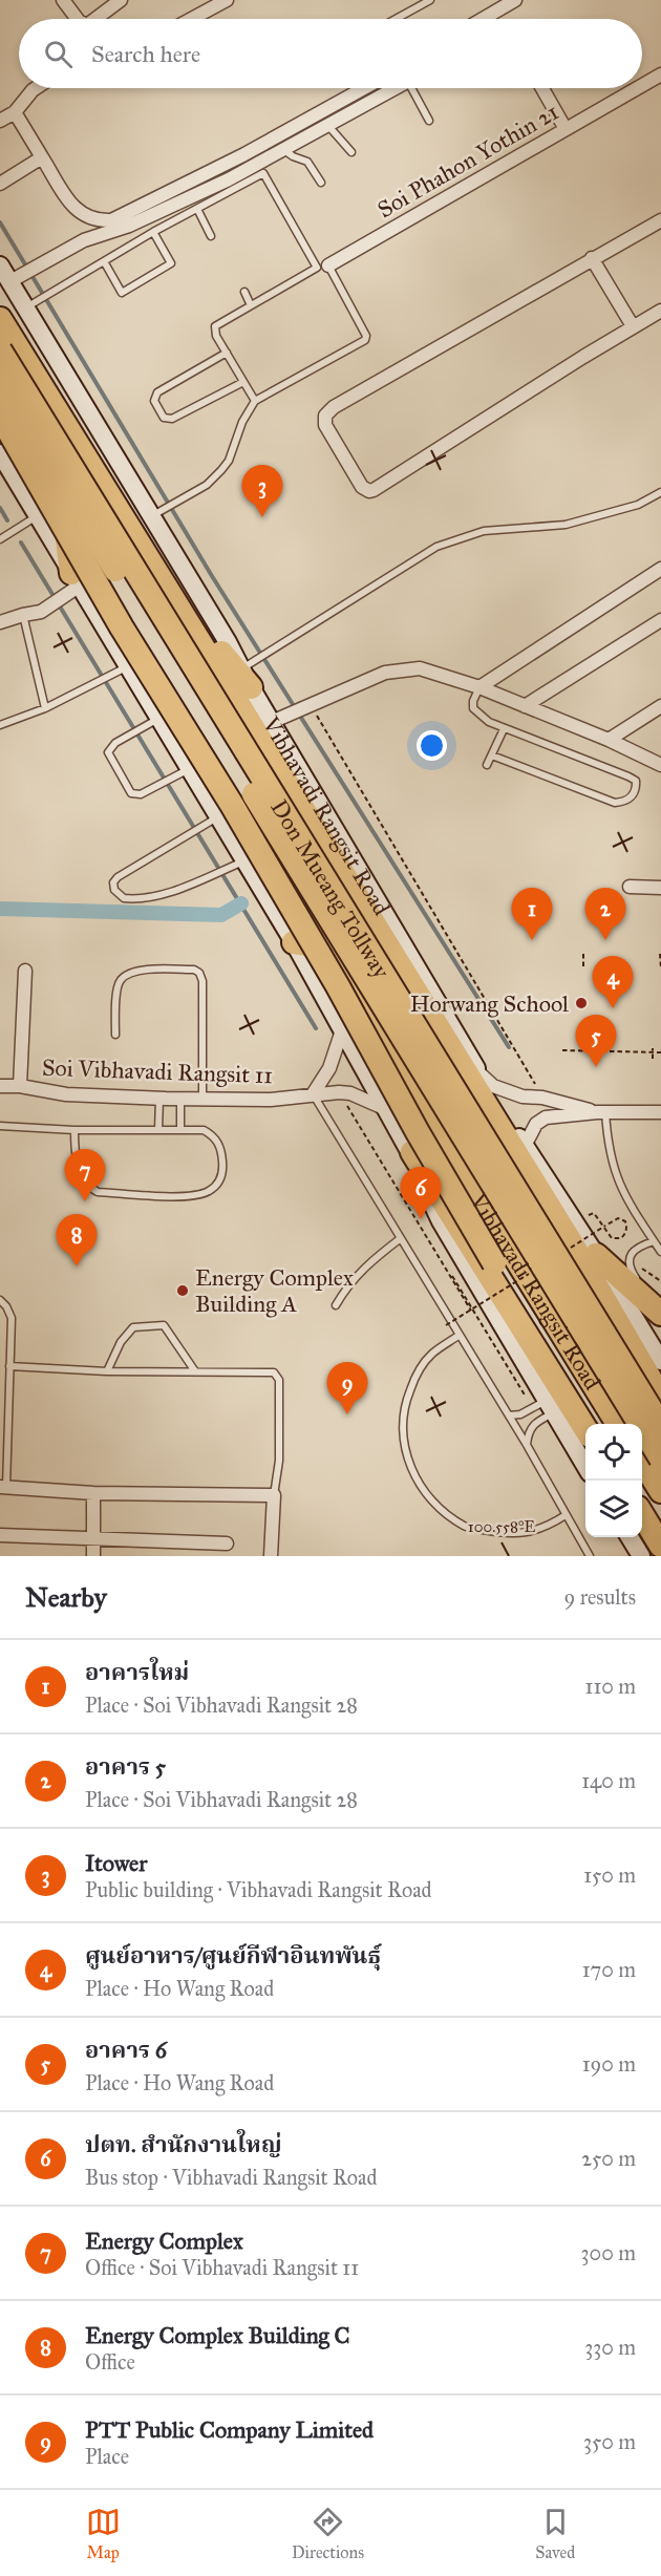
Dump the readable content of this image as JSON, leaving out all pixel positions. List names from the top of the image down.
{
  "streets": {
    "highway": ["Vibhavadi Rangsit Road", "Don Mueang Tollway"],
    "street": ["Soi Phahon Yothin 21", "Soi Vibhavadi Rangsit 11"]
  },
  "crossings": [
    ["Vibhavadi Rangsit Road", "Soi Vibhavadi Rangsit 11"]
  ],
  "places": ["Horwang School", "Energy Complex Building A"],
  "page": {
    "search": "Search here",
    "pins": [
      "3",
      "1",
      "2",
      "4",
      "5",
      "7",
      "6",
      "8",
      "9"
    ],
    "heading": ["Nearby", "9 results"],
    "list": [
      {
        "mark": "1",
        "name": "อาคารใหม่",
        "note": "Place · Soi Vibhavadi Rangsit 28",
        "value": "110 m"
      },
      {
        "mark": "2",
        "name": "อาคาร 5",
        "note": "Place · Soi Vibhavadi Rangsit 28",
        "value": "140 m"
      },
      {
        "mark": "3",
        "name": "Itower",
        "note": "Public building · Vibhavadi Rangsit Road",
        "value": "150 m"
      },
      {
        "mark": "4",
        "name": "ศูนย์อาหาร/ศูนย์กีฬาอินทพันธุ์",
        "note": "Place · Ho Wang Road",
        "value": "170 m"
      },
      {
        "mark": "5",
        "name": "อาคาร 6",
        "note": "Place · Ho Wang Road",
        "value": "190 m"
      },
      {
        "mark": "6",
        "name": "ปตท. สำนักงานใหญ่",
        "note": "Bus stop · Vibhavadi Rangsit Road",
        "value": "250 m"
      },
      {
        "mark": "7",
        "name": "Energy Complex",
        "note": "Office · Soi Vibhavadi Rangsit 11",
        "value": "300 m"
      },
      {
        "mark": "8",
        "name": "Energy Complex Building C",
        "note": "Office",
        "value": "330 m"
      },
      {
        "mark": "9",
        "name": "PTT Public Company Limited",
        "note": "Place",
        "value": "350 m"
      }
    ],
    "nav": ["Map", "Directions", "Saved"]
  },
  "coordinates": ["100.558°E"]
}
